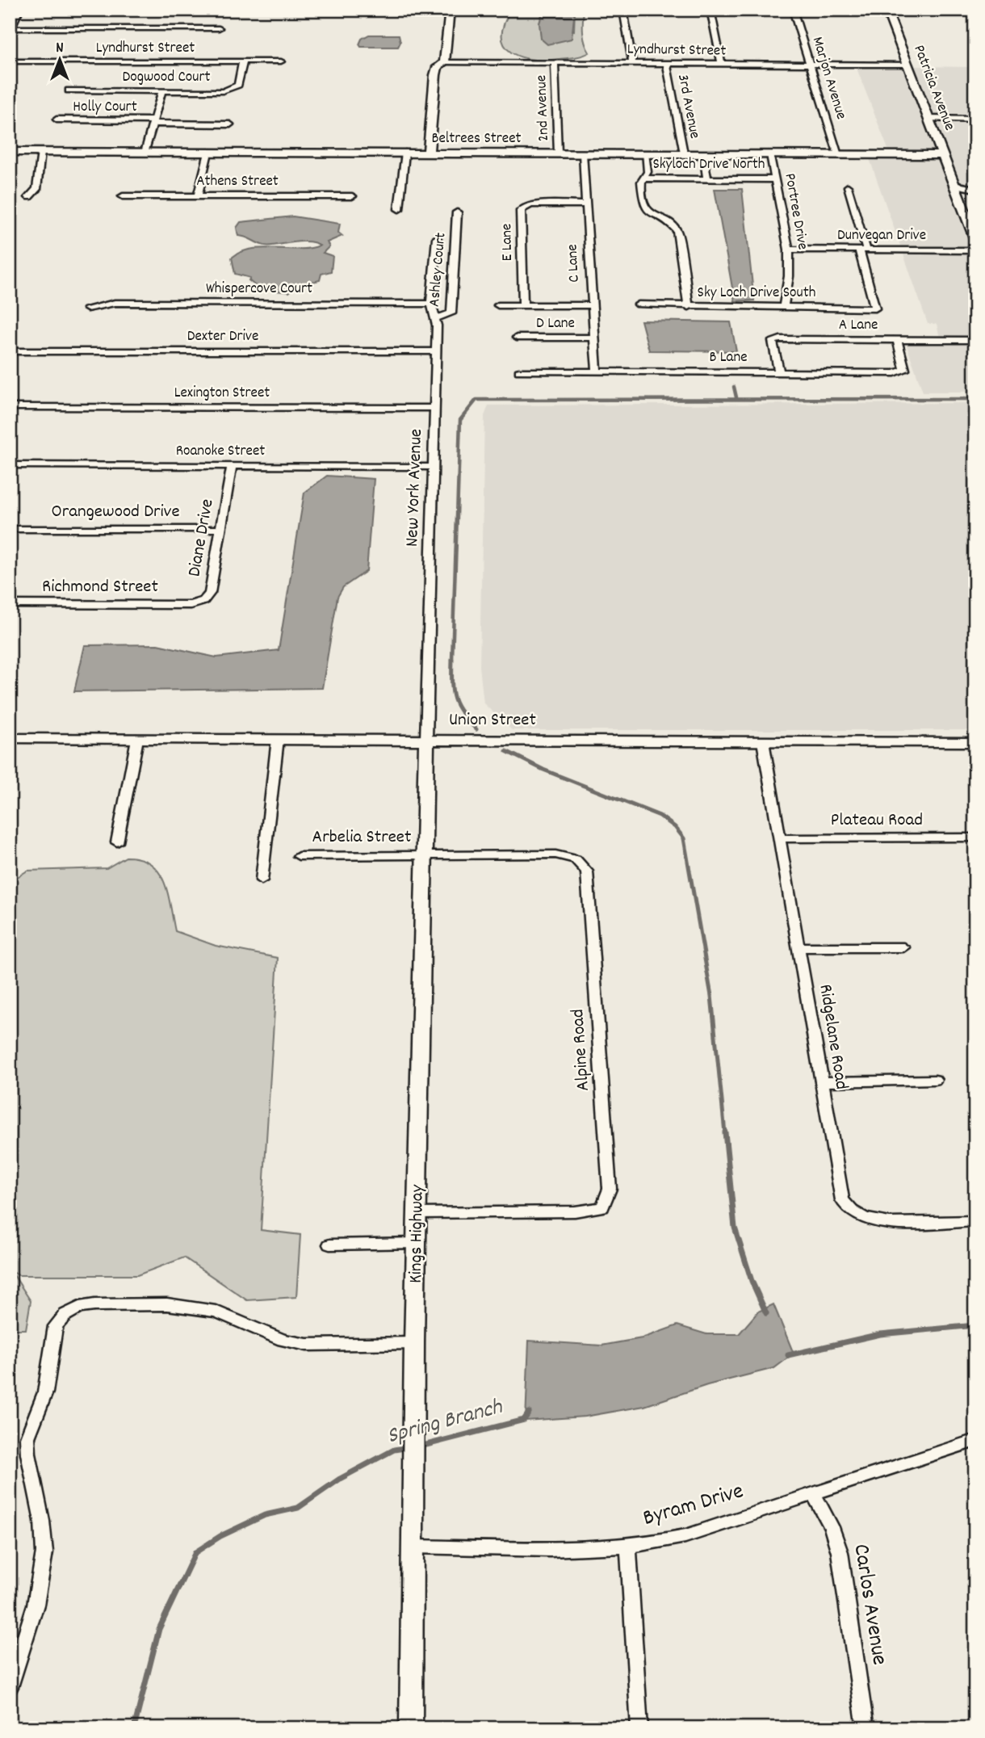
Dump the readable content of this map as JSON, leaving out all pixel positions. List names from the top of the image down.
{
  "streets": {
    "street": [
      "Lyndhurst Street",
      "Dogwood Court",
      "Marjon Avenue",
      "Patricia Avenue",
      "3rd Avenue",
      "Holly Court",
      "2nd Avenue",
      "Beltrees Street",
      "Skyloch Drive North",
      "Athens Street",
      "Portree Drive",
      "Dunvegan Drive",
      "E Lane",
      "C Lane",
      "Ashley Court",
      "Whispercove Court",
      "Sky Loch Drive South",
      "D Lane",
      "A Lane",
      "Dexter Drive",
      "B Lane",
      "Lexington Street",
      "Roanoke Street",
      "New York Avenue",
      "Orangewood Drive",
      "Diane Drive",
      "Richmond Street",
      "Union Street",
      "Plateau Road",
      "Arbelia Street",
      "Ridgelane Road",
      "Alpine Road",
      "Kings Highway",
      "Byram Drive",
      "Carlos Avenue"
    ]
  },
  "crossings": [
    ["Lyndhurst Street", "Dogwood Court"],
    ["Lyndhurst Street", "Marjon Avenue"],
    ["Lyndhurst Street", "Patricia Avenue"],
    ["Lyndhurst Street", "3rd Avenue"],
    ["Lyndhurst Street", "2nd Avenue"],
    ["Marjon Avenue", "Beltrees Street"],
    ["Patricia Avenue", "Beltrees Street"],
    ["3rd Avenue", "Beltrees Street"],
    ["2nd Avenue", "Beltrees Street"],
    ["Beltrees Street", "Portree Drive"],
    ["Beltrees Street", "C Lane"],
    ["Skyloch Drive North", "Portree Drive"],
    ["Portree Drive", "Dunvegan Drive"],
    ["Portree Drive", "Sky Loch Drive South"],
    ["Dunvegan Drive", "Sky Loch Drive South"],
    ["E Lane", "C Lane"],
    ["C Lane", "D Lane"],
    ["C Lane", "B Lane"],
    ["Ashley Court", "New York Avenue"],
    ["Whispercove Court", "New York Avenue"],
    ["A Lane", "B Lane"],
    ["Dexter Drive", "New York Avenue"],
    ["Lexington Street", "New York Avenue"],
    ["Roanoke Street", "New York Avenue"],
    ["Roanoke Street", "Diane Drive"],
    ["New York Avenue", "Union Street"],
    ["New York Avenue", "Kings Highway"],
    ["Orangewood Drive", "Diane Drive"],
    ["Diane Drive", "Richmond Street"],
    ["Union Street", "Ridgelane Road"],
    ["Union Street", "Kings Highway"],
    ["Plateau Road", "Ridgelane Road"],
    ["Arbelia Street", "Alpine Road"],
    ["Arbelia Street", "Kings Highway"],
    ["Alpine Road", "Kings Highway"],
    ["Kings Highway", "Byram Drive"],
    ["Byram Drive", "Carlos Avenue"]
  ],
  "water": ["Spring Branch"],
  "north": "top"
}
